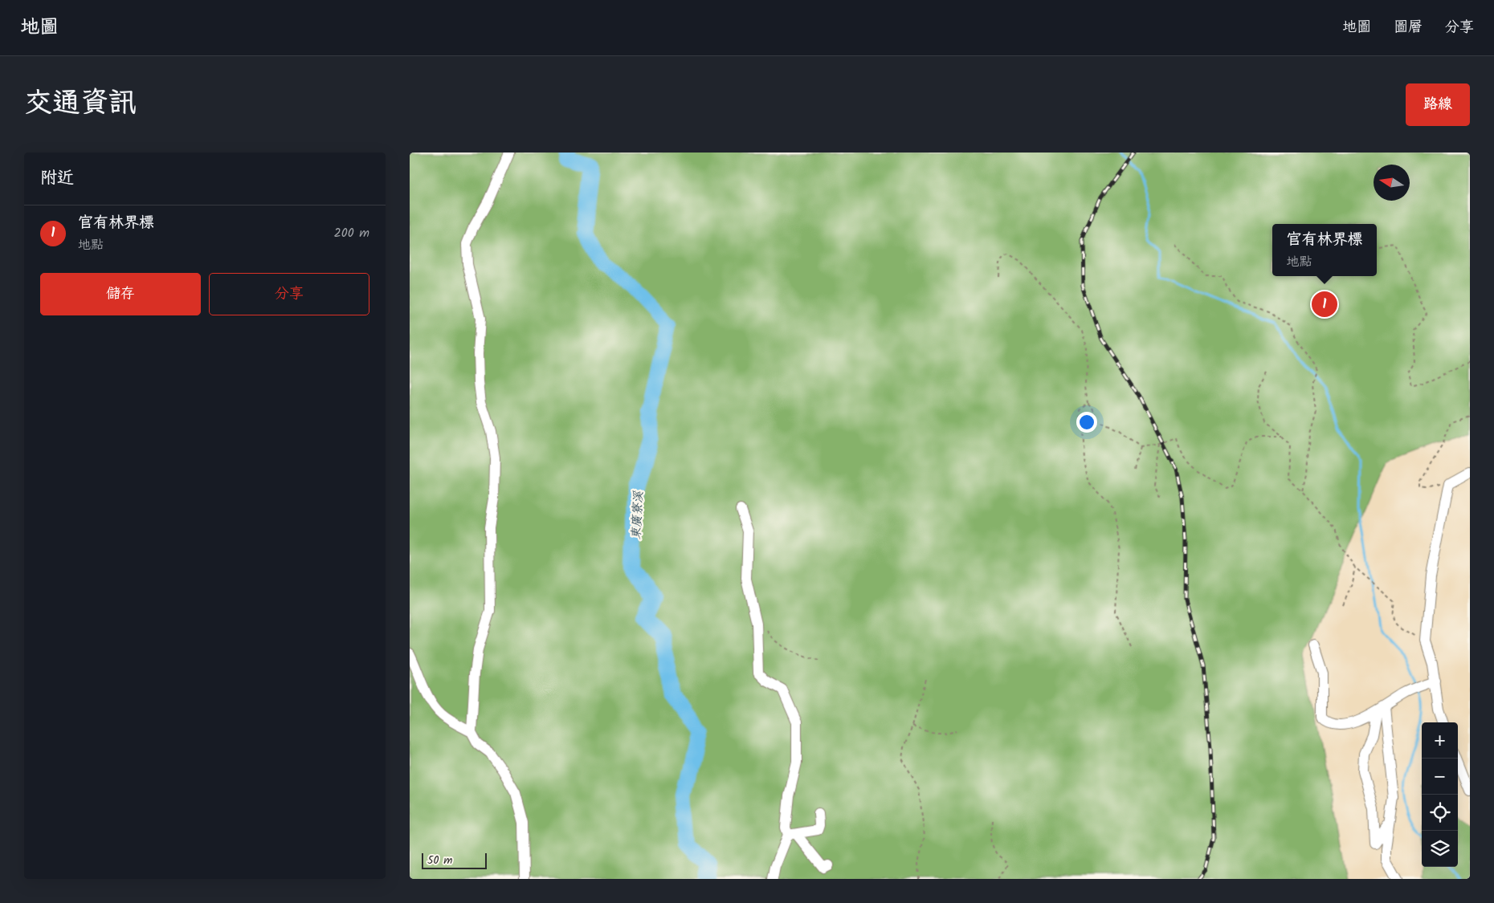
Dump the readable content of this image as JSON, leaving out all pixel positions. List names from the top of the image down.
{
  "water": ["東廣寮溪"],
  "scale_bar": "50 m",
  "north": "left",
  "page": {
    "header": "地圖",
    "nav": ["地圖", "圖層", "分享"],
    "title": "交通資訊",
    "buttons": [
      "路線",
      ["儲存", "分享"]
    ],
    "heading": "附近",
    "list": [
      {
        "mark": "1",
        "name": "官有林界標",
        "note": "地點",
        "value": "200 m"
      }
    ],
    "popup": ["官有林界標", "地點"],
    "pins": "1",
    "map_buttons": ["+", "−"],
    "scale": "50 m"
  }
}
